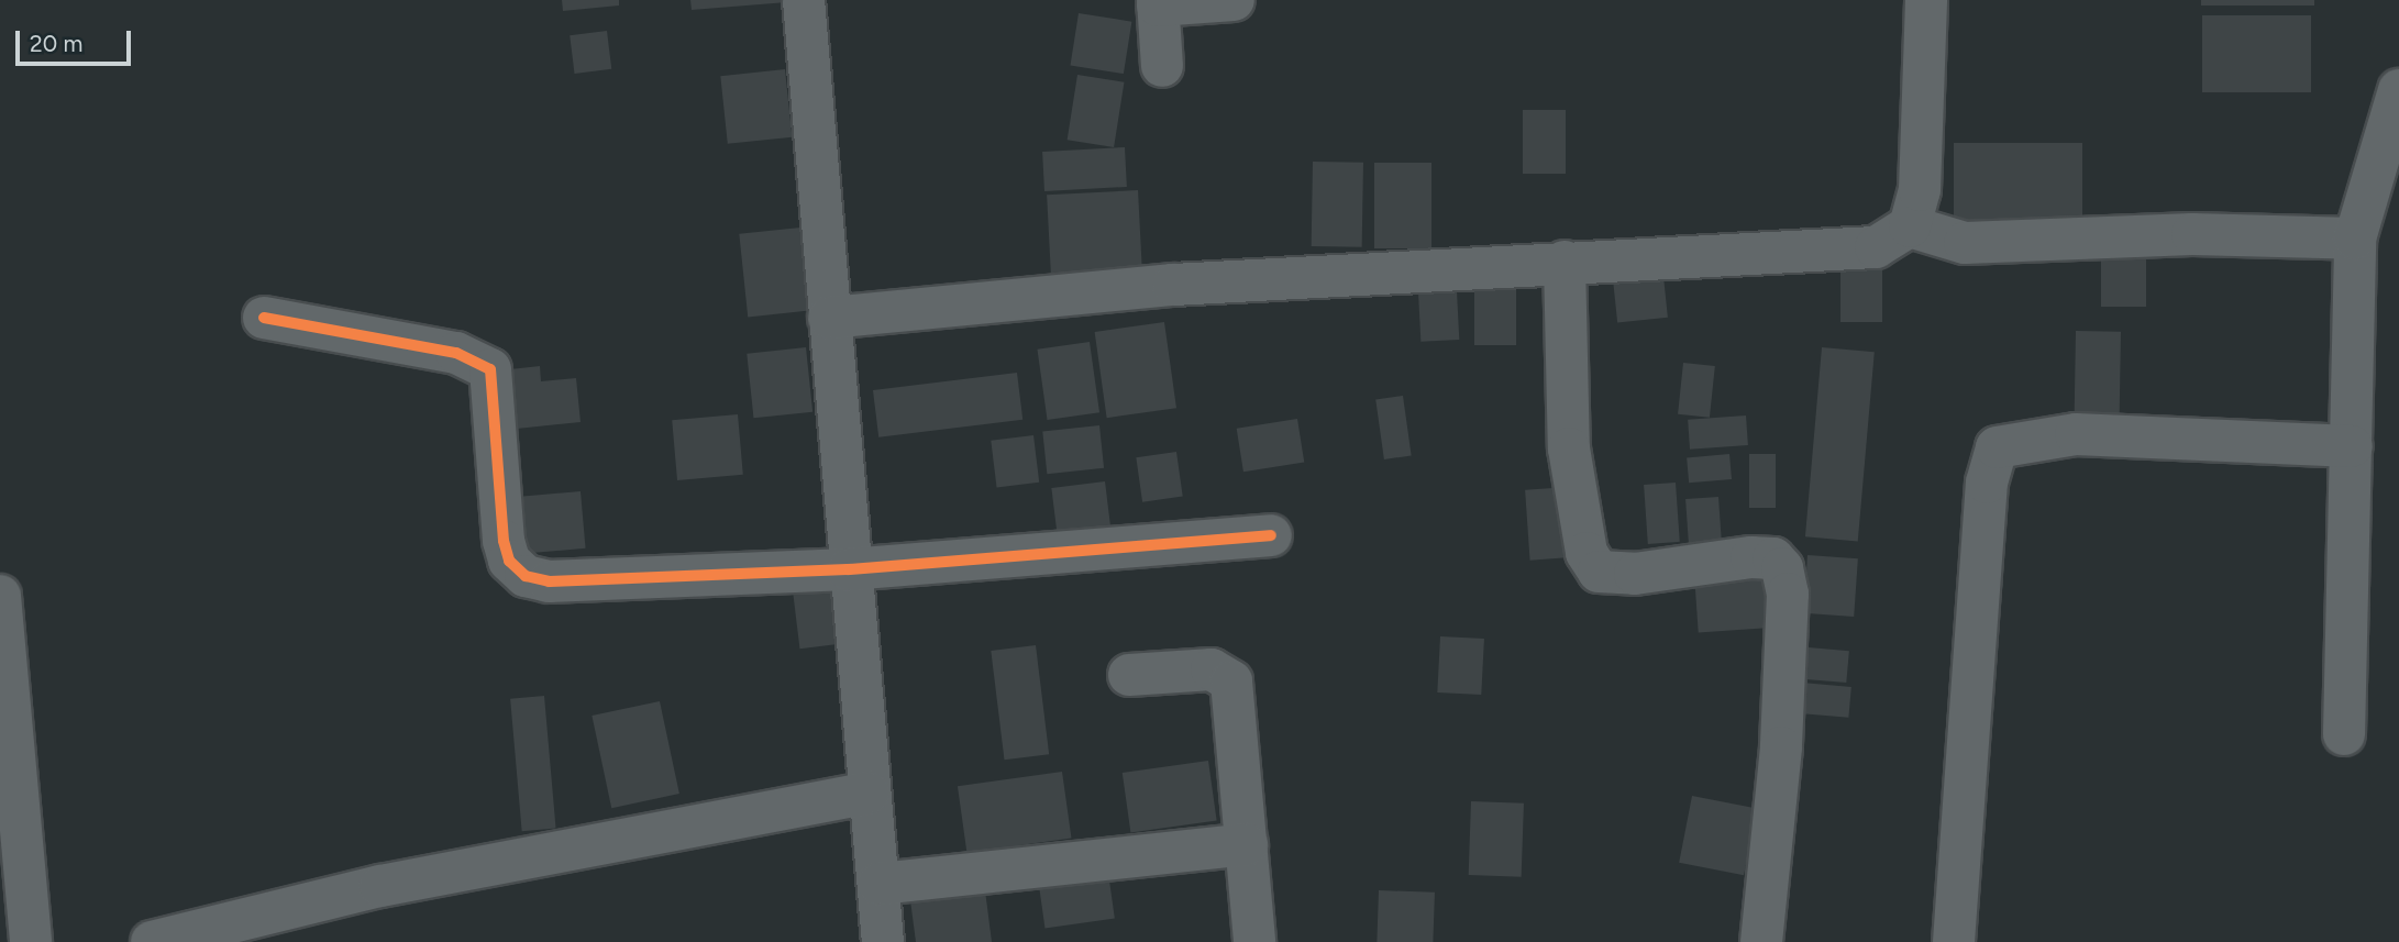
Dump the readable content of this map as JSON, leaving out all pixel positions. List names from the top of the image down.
{
  "scale_bar": "20 m"
}
